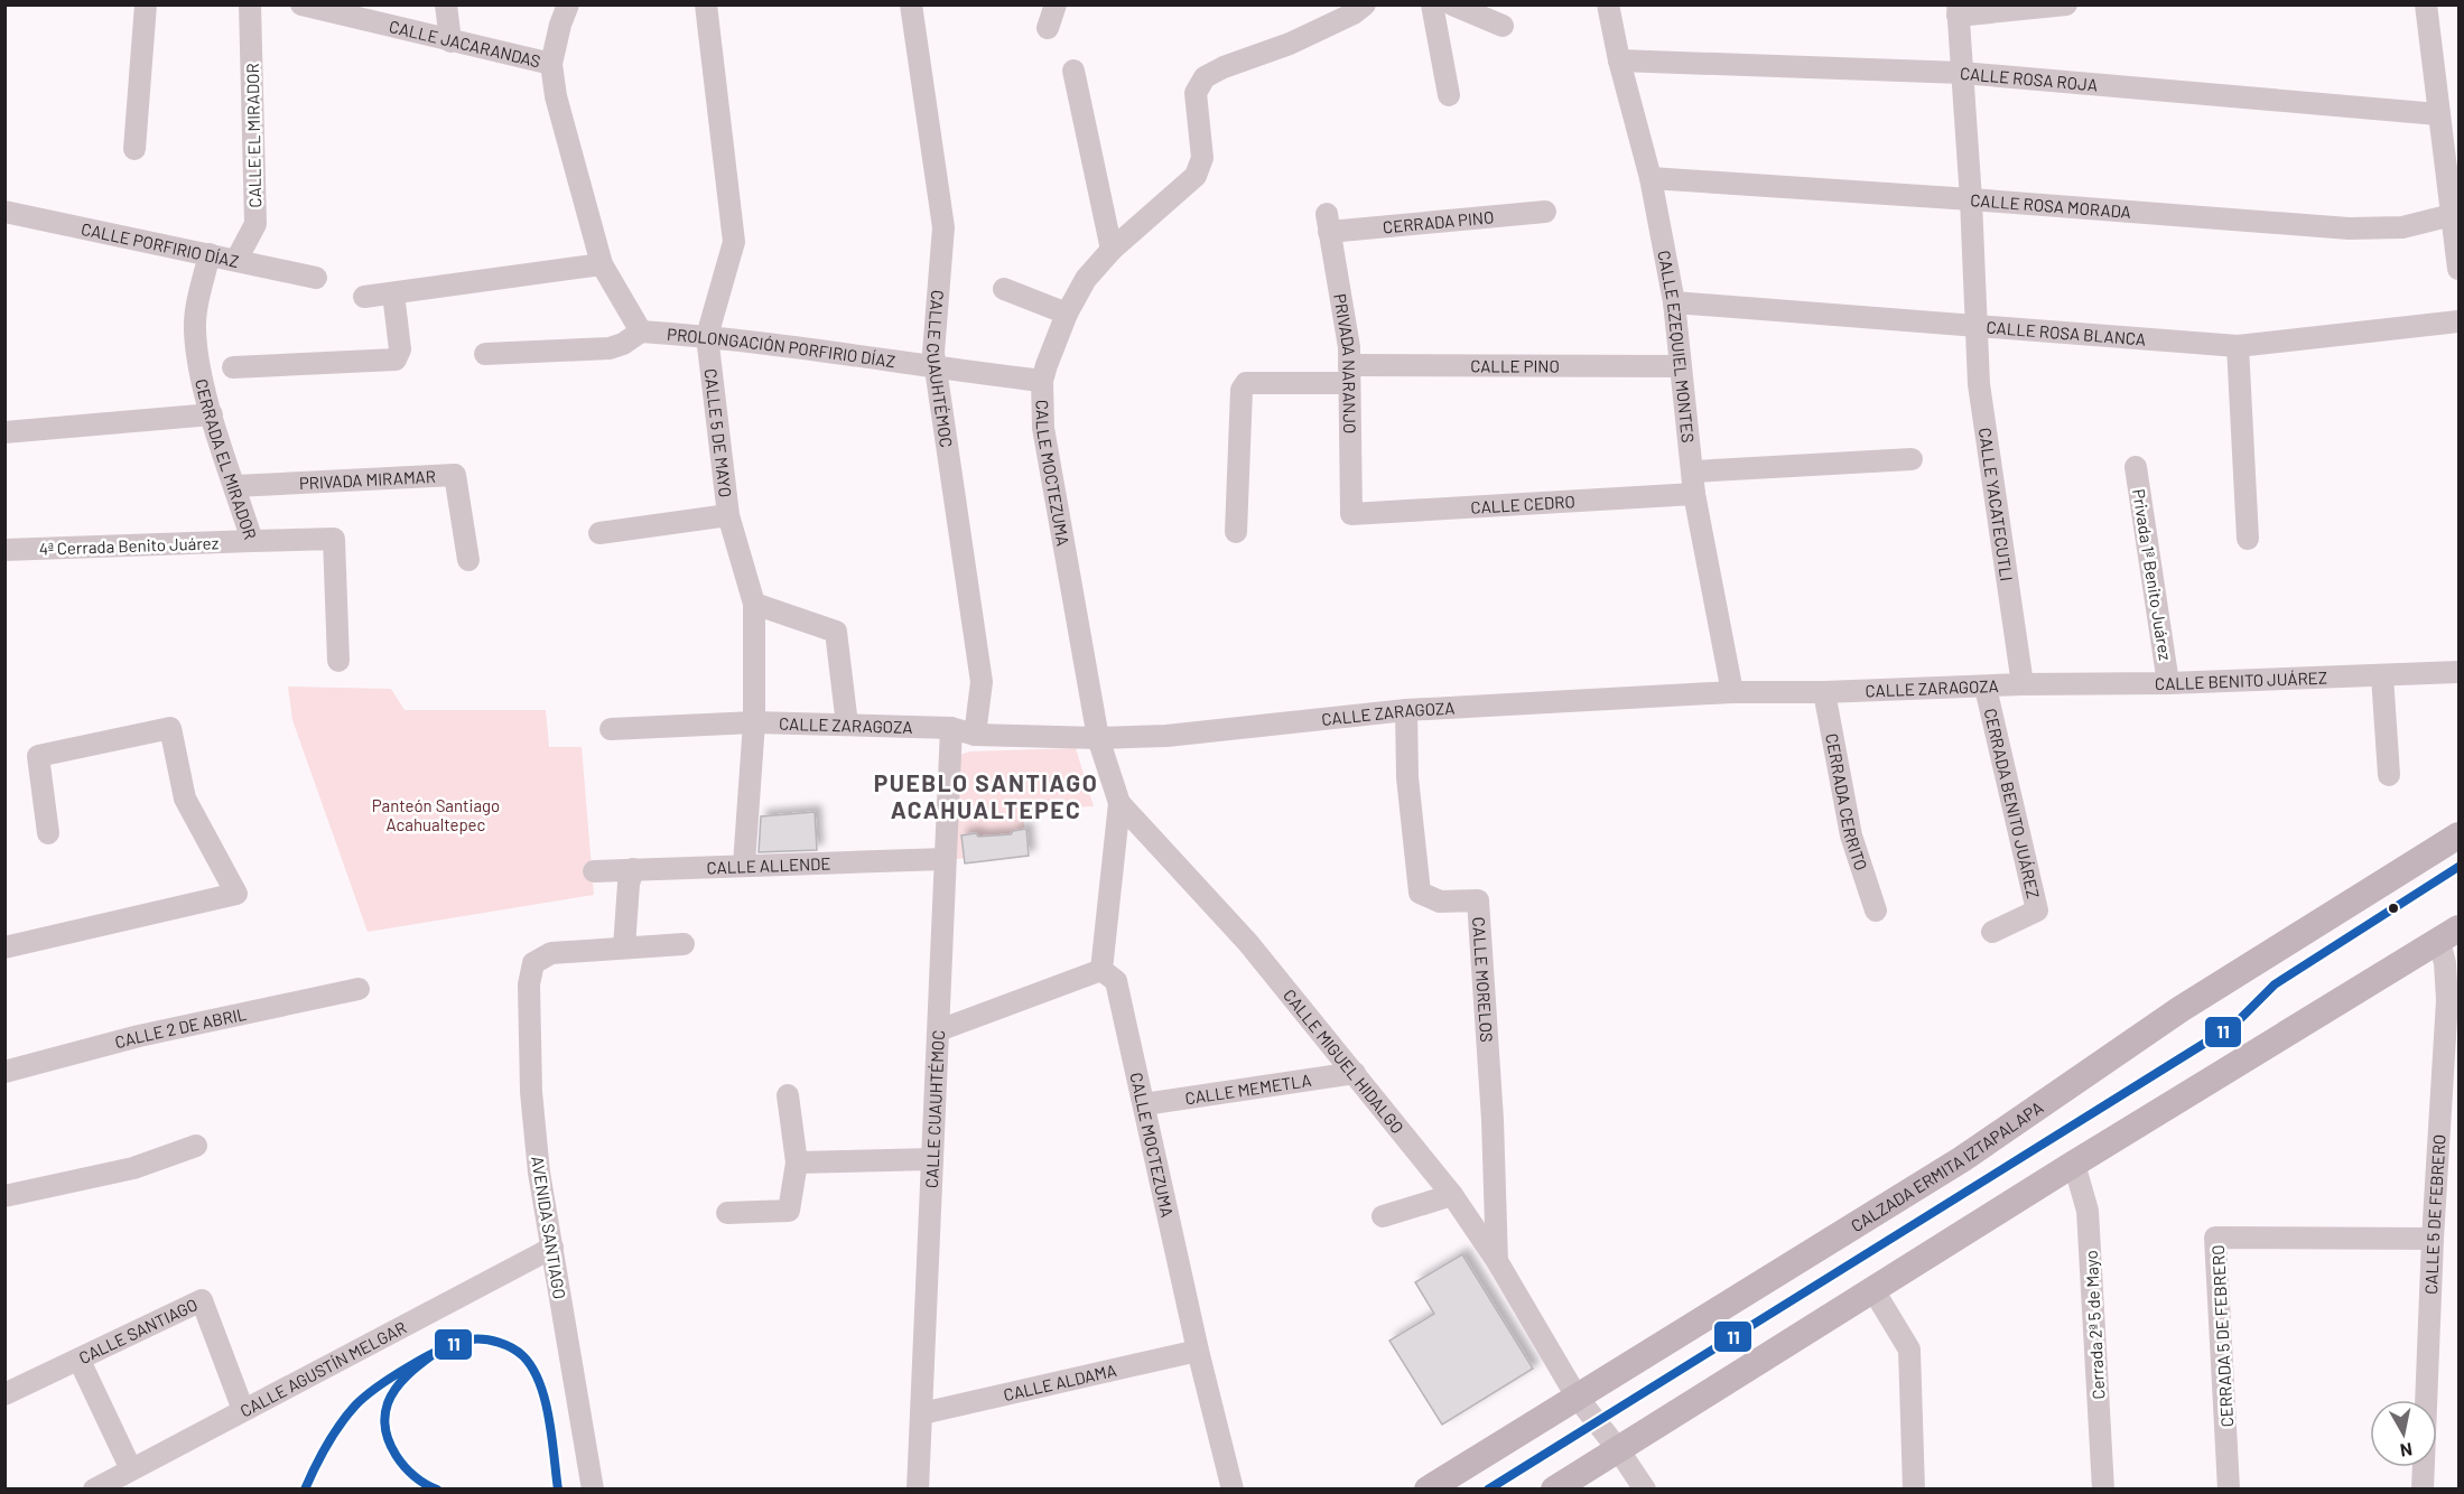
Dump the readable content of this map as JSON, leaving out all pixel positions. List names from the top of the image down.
{
  "streets": {
    "main road": ["CALZADA ERMITA IZTAPALAPA"],
    "street": [
      "CALLE JACARANDAS",
      "CALLE ROSA ROJA",
      "CALLE EL MIRADOR",
      "CALLE ROSA MORADA",
      "CERRADA PINO",
      "CALLE PORFIRIO DÍAZ",
      "CALLE ROSA BLANCA",
      "CALLE EZEQUIEL MONTES",
      "PROLONGACIÓN PORFIRIO DÍAZ",
      "PRIVADA NARANJO",
      "CALLE PINO",
      "CALLE CUAUHTÉMOC",
      "CALLE 5 DE MAYO",
      "CERRADA EL MIRADOR",
      "CALLE MOCTEZUMA",
      "PRIVADA MIRAMAR",
      "CALLE CEDRO",
      "CALLE YACATECUTLI",
      "4ª Cerrada Benito Juárez",
      "Privada 1ª Benito Juárez",
      "CALLE BENITO JUÁREZ",
      "CALLE ZARAGOZA",
      "CERRADA CERRITO",
      "CERRADA BENITO JUÁREZ",
      "CALLE ALLENDE",
      "CALLE MORELOS",
      "CALLE 2 DE ABRIL",
      "CALLE MIGUEL HIDALGO",
      "CALLE MEMETLA",
      "CALLE 5 DE FEBRERO",
      "AVENIDA SANTIAGO",
      "Cerrada 2ª 5 de Mayo",
      "CALLE SANTIAGO",
      "CERRADA 5 DE FEBRERO",
      "CALLE AGUSTÍN MELGAR",
      "CALLE ALDAMA"
    ]
  },
  "crossings": [
    ["CALLE ROSA ROJA", "CALLE EZEQUIEL MONTES"],
    ["CALLE ROSA ROJA", "CALLE YACATECUTLI"],
    ["CALLE EL MIRADOR", "CALLE PORFIRIO DÍAZ"],
    ["CALLE ROSA MORADA", "CALLE EZEQUIEL MONTES"],
    ["CALLE ROSA MORADA", "CALLE YACATECUTLI"],
    ["CERRADA PINO", "PRIVADA NARANJO"],
    ["CALLE PORFIRIO DÍAZ", "CERRADA EL MIRADOR"],
    ["CALLE ROSA BLANCA", "CALLE EZEQUIEL MONTES"],
    ["CALLE ROSA BLANCA", "CALLE YACATECUTLI"],
    ["CALLE EZEQUIEL MONTES", "CALLE PINO"],
    ["CALLE EZEQUIEL MONTES", "CALLE CEDRO"],
    ["CALLE EZEQUIEL MONTES", "CALLE ZARAGOZA"],
    ["PROLONGACIÓN PORFIRIO DÍAZ", "CALLE CUAUHTÉMOC"],
    ["PROLONGACIÓN PORFIRIO DÍAZ", "CALLE 5 DE MAYO"],
    ["PROLONGACIÓN PORFIRIO DÍAZ", "CALLE MOCTEZUMA"],
    ["PRIVADA NARANJO", "CALLE PINO"],
    ["PRIVADA NARANJO", "CALLE CEDRO"],
    ["CALLE CUAUHTÉMOC", "CALLE ZARAGOZA"],
    ["CALLE CUAUHTÉMOC", "CALLE ALLENDE"],
    ["CALLE CUAUHTÉMOC", "CALLE ALDAMA"],
    ["CALLE 5 DE MAYO", "CALLE ZARAGOZA"],
    ["CALLE 5 DE MAYO", "CALLE ALLENDE"],
    ["CERRADA EL MIRADOR", "PRIVADA MIRAMAR"],
    ["CERRADA EL MIRADOR", "4ª Cerrada Benito Juárez"],
    ["CALLE MOCTEZUMA", "CALLE ZARAGOZA"],
    ["CALLE MOCTEZUMA", "CALLE MIGUEL HIDALGO"],
    ["CALLE MOCTEZUMA", "CALLE MEMETLA"],
    ["CALLE MOCTEZUMA", "CALLE ALDAMA"],
    ["CALLE YACATECUTLI", "CALLE BENITO JUÁREZ"],
    ["CALLE YACATECUTLI", "CALLE ZARAGOZA"],
    ["Privada 1ª Benito Juárez", "CALLE BENITO JUÁREZ"],
    ["CALLE BENITO JUÁREZ", "CALLE ZARAGOZA"],
    ["CALLE ZARAGOZA", "CERRADA CERRITO"],
    ["CALLE ZARAGOZA", "CERRADA BENITO JUÁREZ"],
    ["CALLE ZARAGOZA", "CALLE MORELOS"],
    ["CALLE ZARAGOZA", "CALLE MIGUEL HIDALGO"],
    ["CALLE MORELOS", "CALLE MIGUEL HIDALGO"],
    ["CALLE MIGUEL HIDALGO", "CALLE MEMETLA"],
    ["CALLE MIGUEL HIDALGO", "CALZADA ERMITA IZTAPALAPA"],
    ["CALLE 5 DE FEBRERO", "CERRADA 5 DE FEBRERO"],
    ["AVENIDA SANTIAGO", "CALLE AGUSTÍN MELGAR"],
    ["CALLE SANTIAGO", "CALLE AGUSTÍN MELGAR"]
  ],
  "districts": ["PUEBLO SANTIAGO ACAHUALTEPEC"],
  "parks": ["Panteón Santiago Acahualtepec"],
  "lines": ["transit line 11"],
  "north": "bottom"
}
